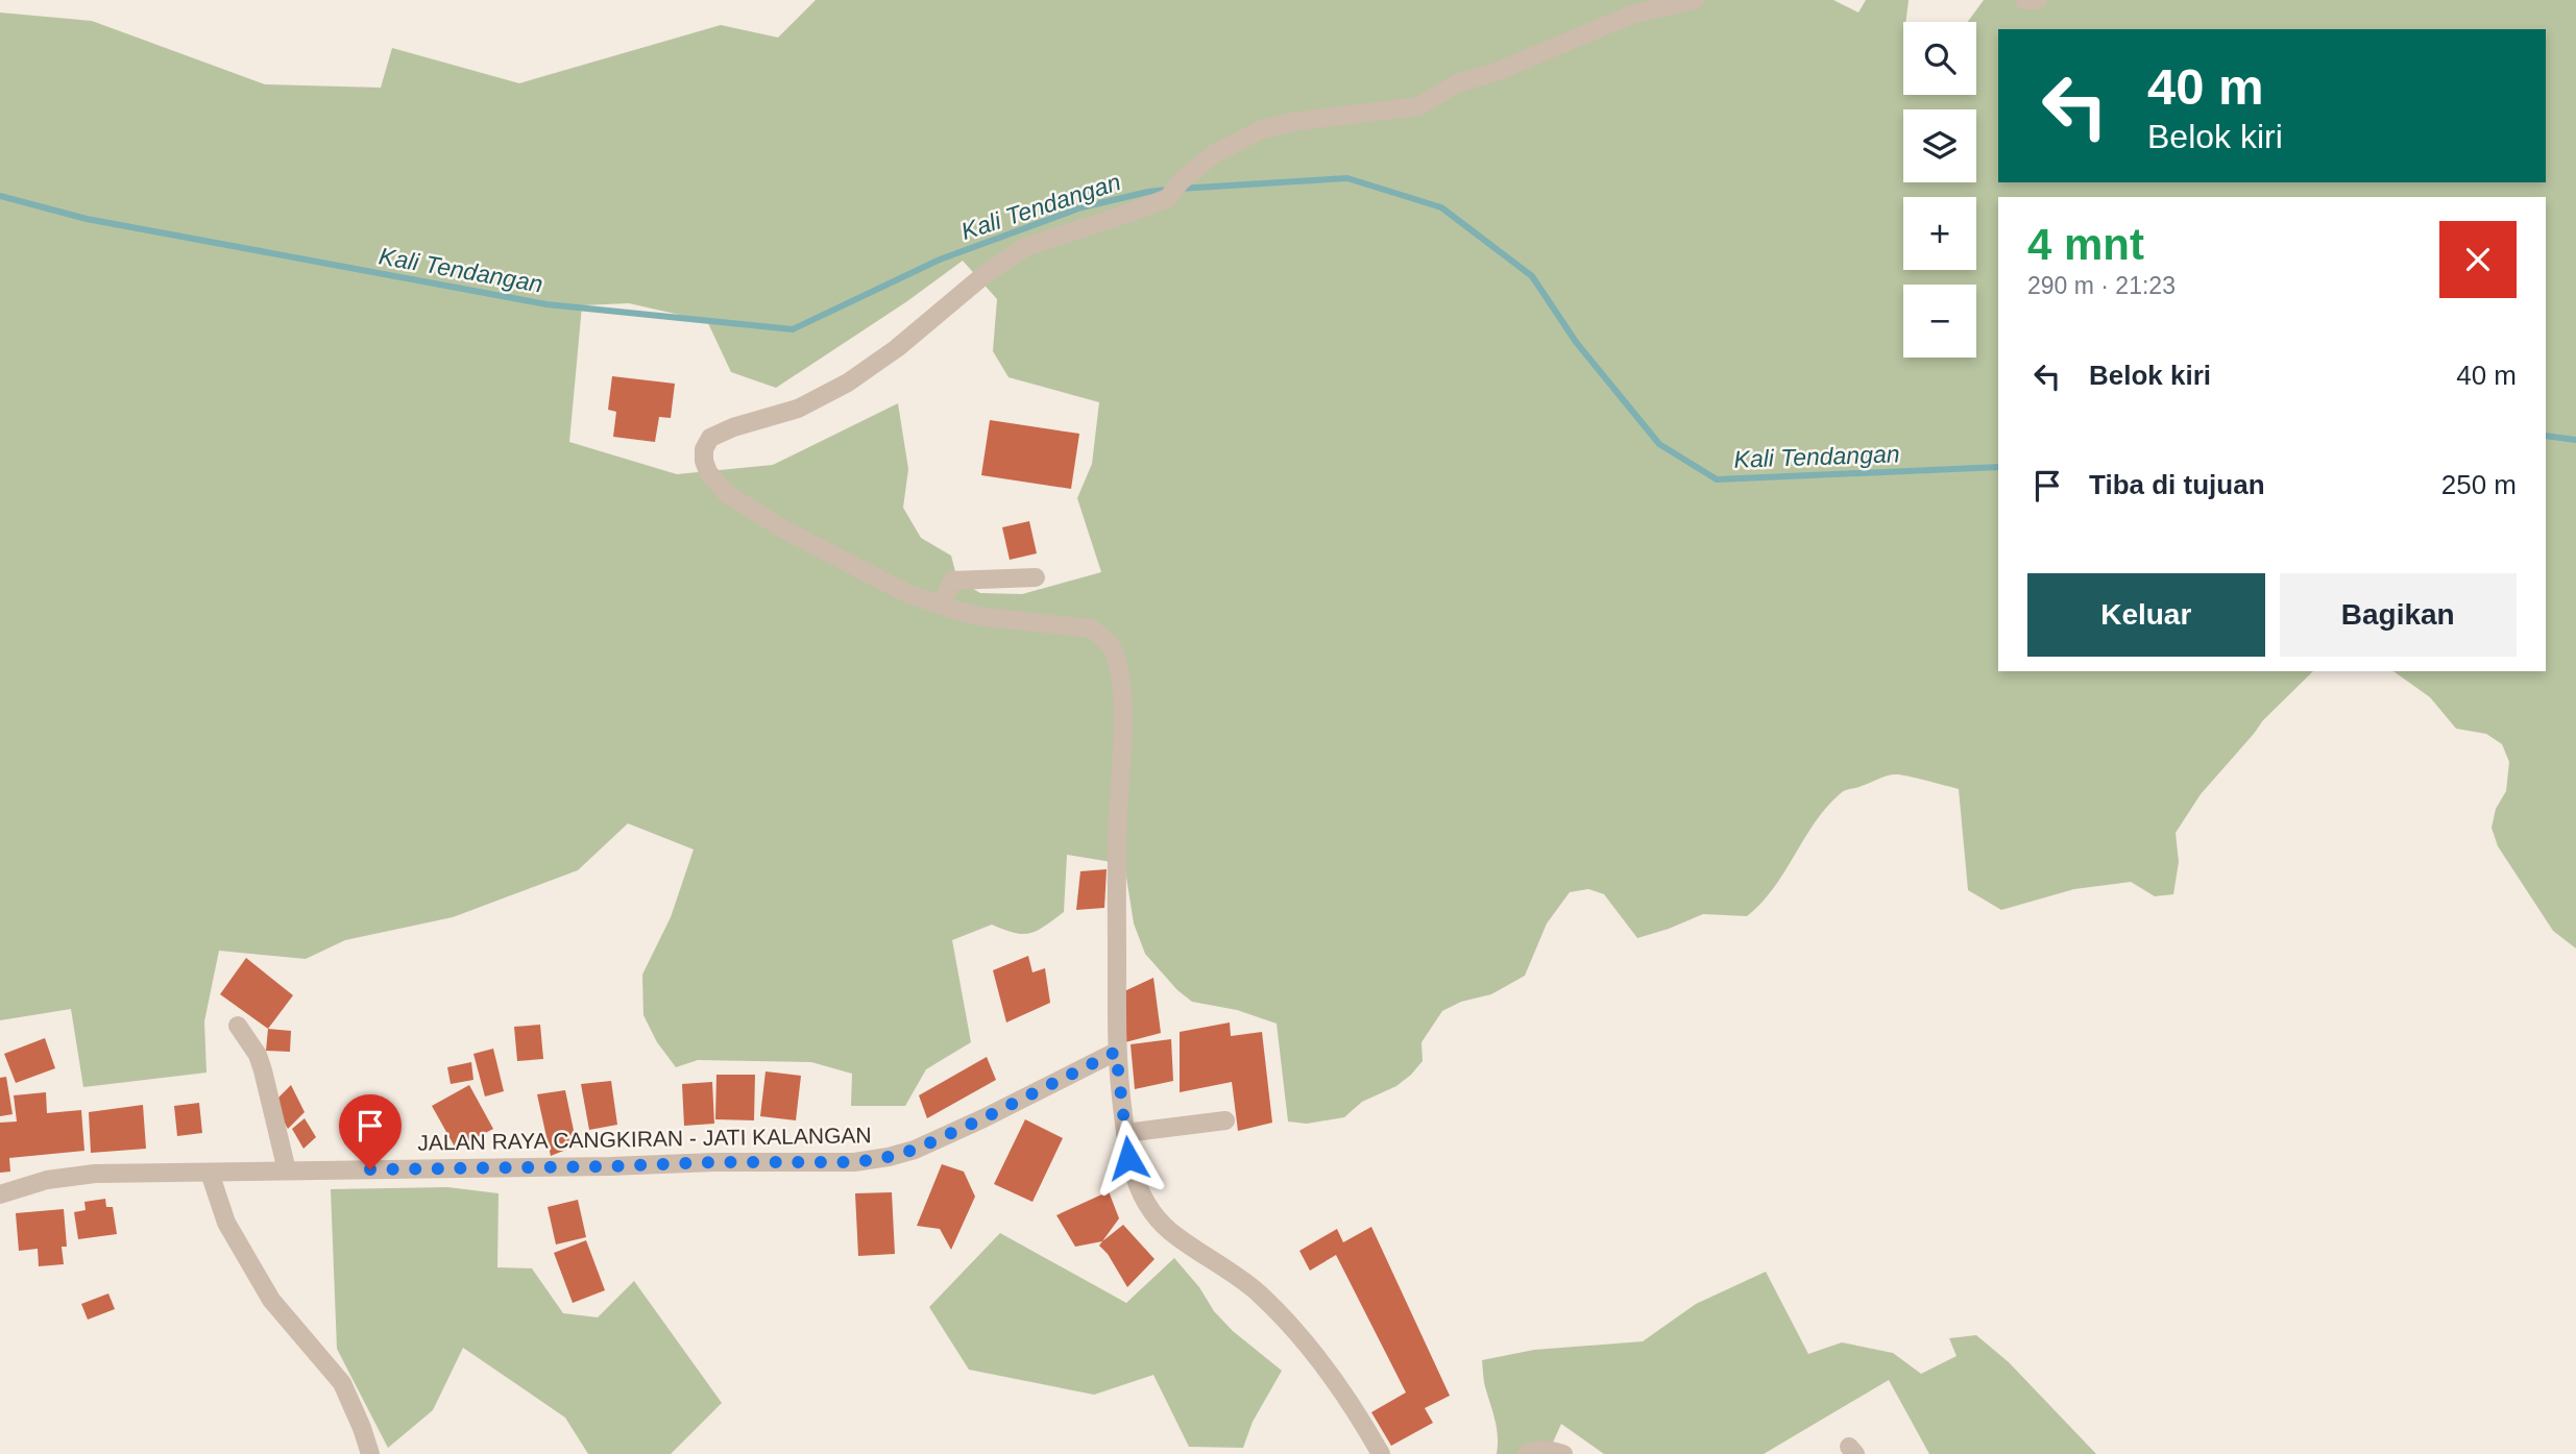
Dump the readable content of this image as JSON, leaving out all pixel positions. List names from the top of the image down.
{
  "streets": {
    "street": ["JALAN RAYA CANGKIRAN - JATI KALANGAN"]
  },
  "water": ["Kali Tendangan"],
  "page": {
    "map_buttons": ["+", "−"],
    "turn": ["40 m", "Belok kiri"],
    "heading": ["4 mnt", "290 m · 21:23"],
    "list": [
      {
        "name": "Belok kiri",
        "value": "40 m"
      },
      {
        "name": "Tiba di tujuan",
        "value": "250 m"
      }
    ],
    "buttons": ["Keluar", "Bagikan"]
  }
}
